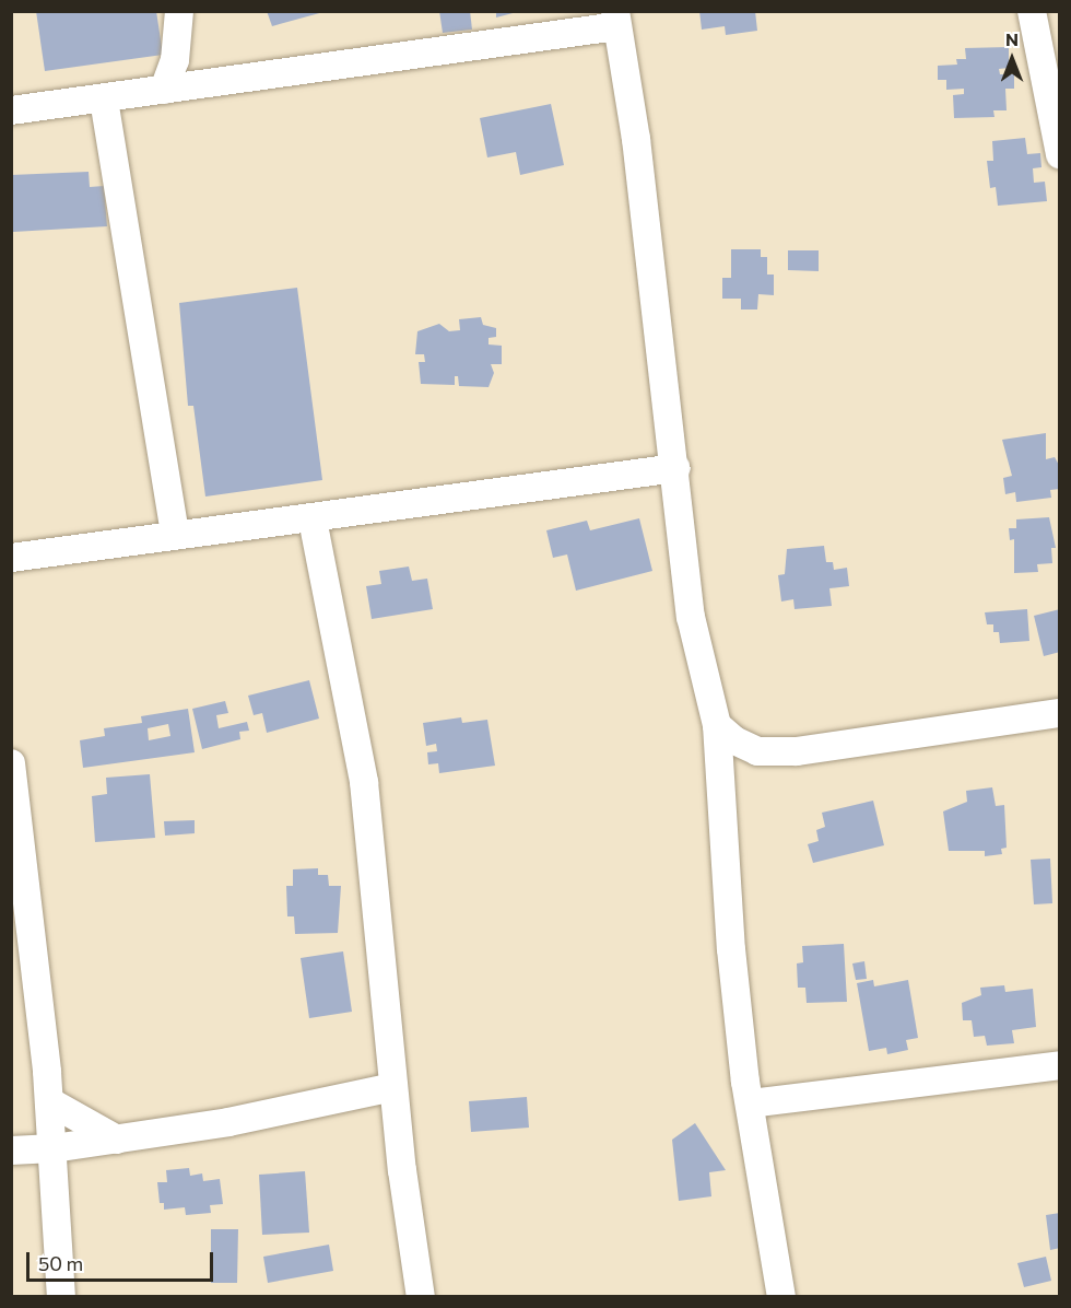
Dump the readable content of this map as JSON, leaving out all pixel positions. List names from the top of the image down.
{
  "scale_bar": "50 m",
  "north": "top"
}
